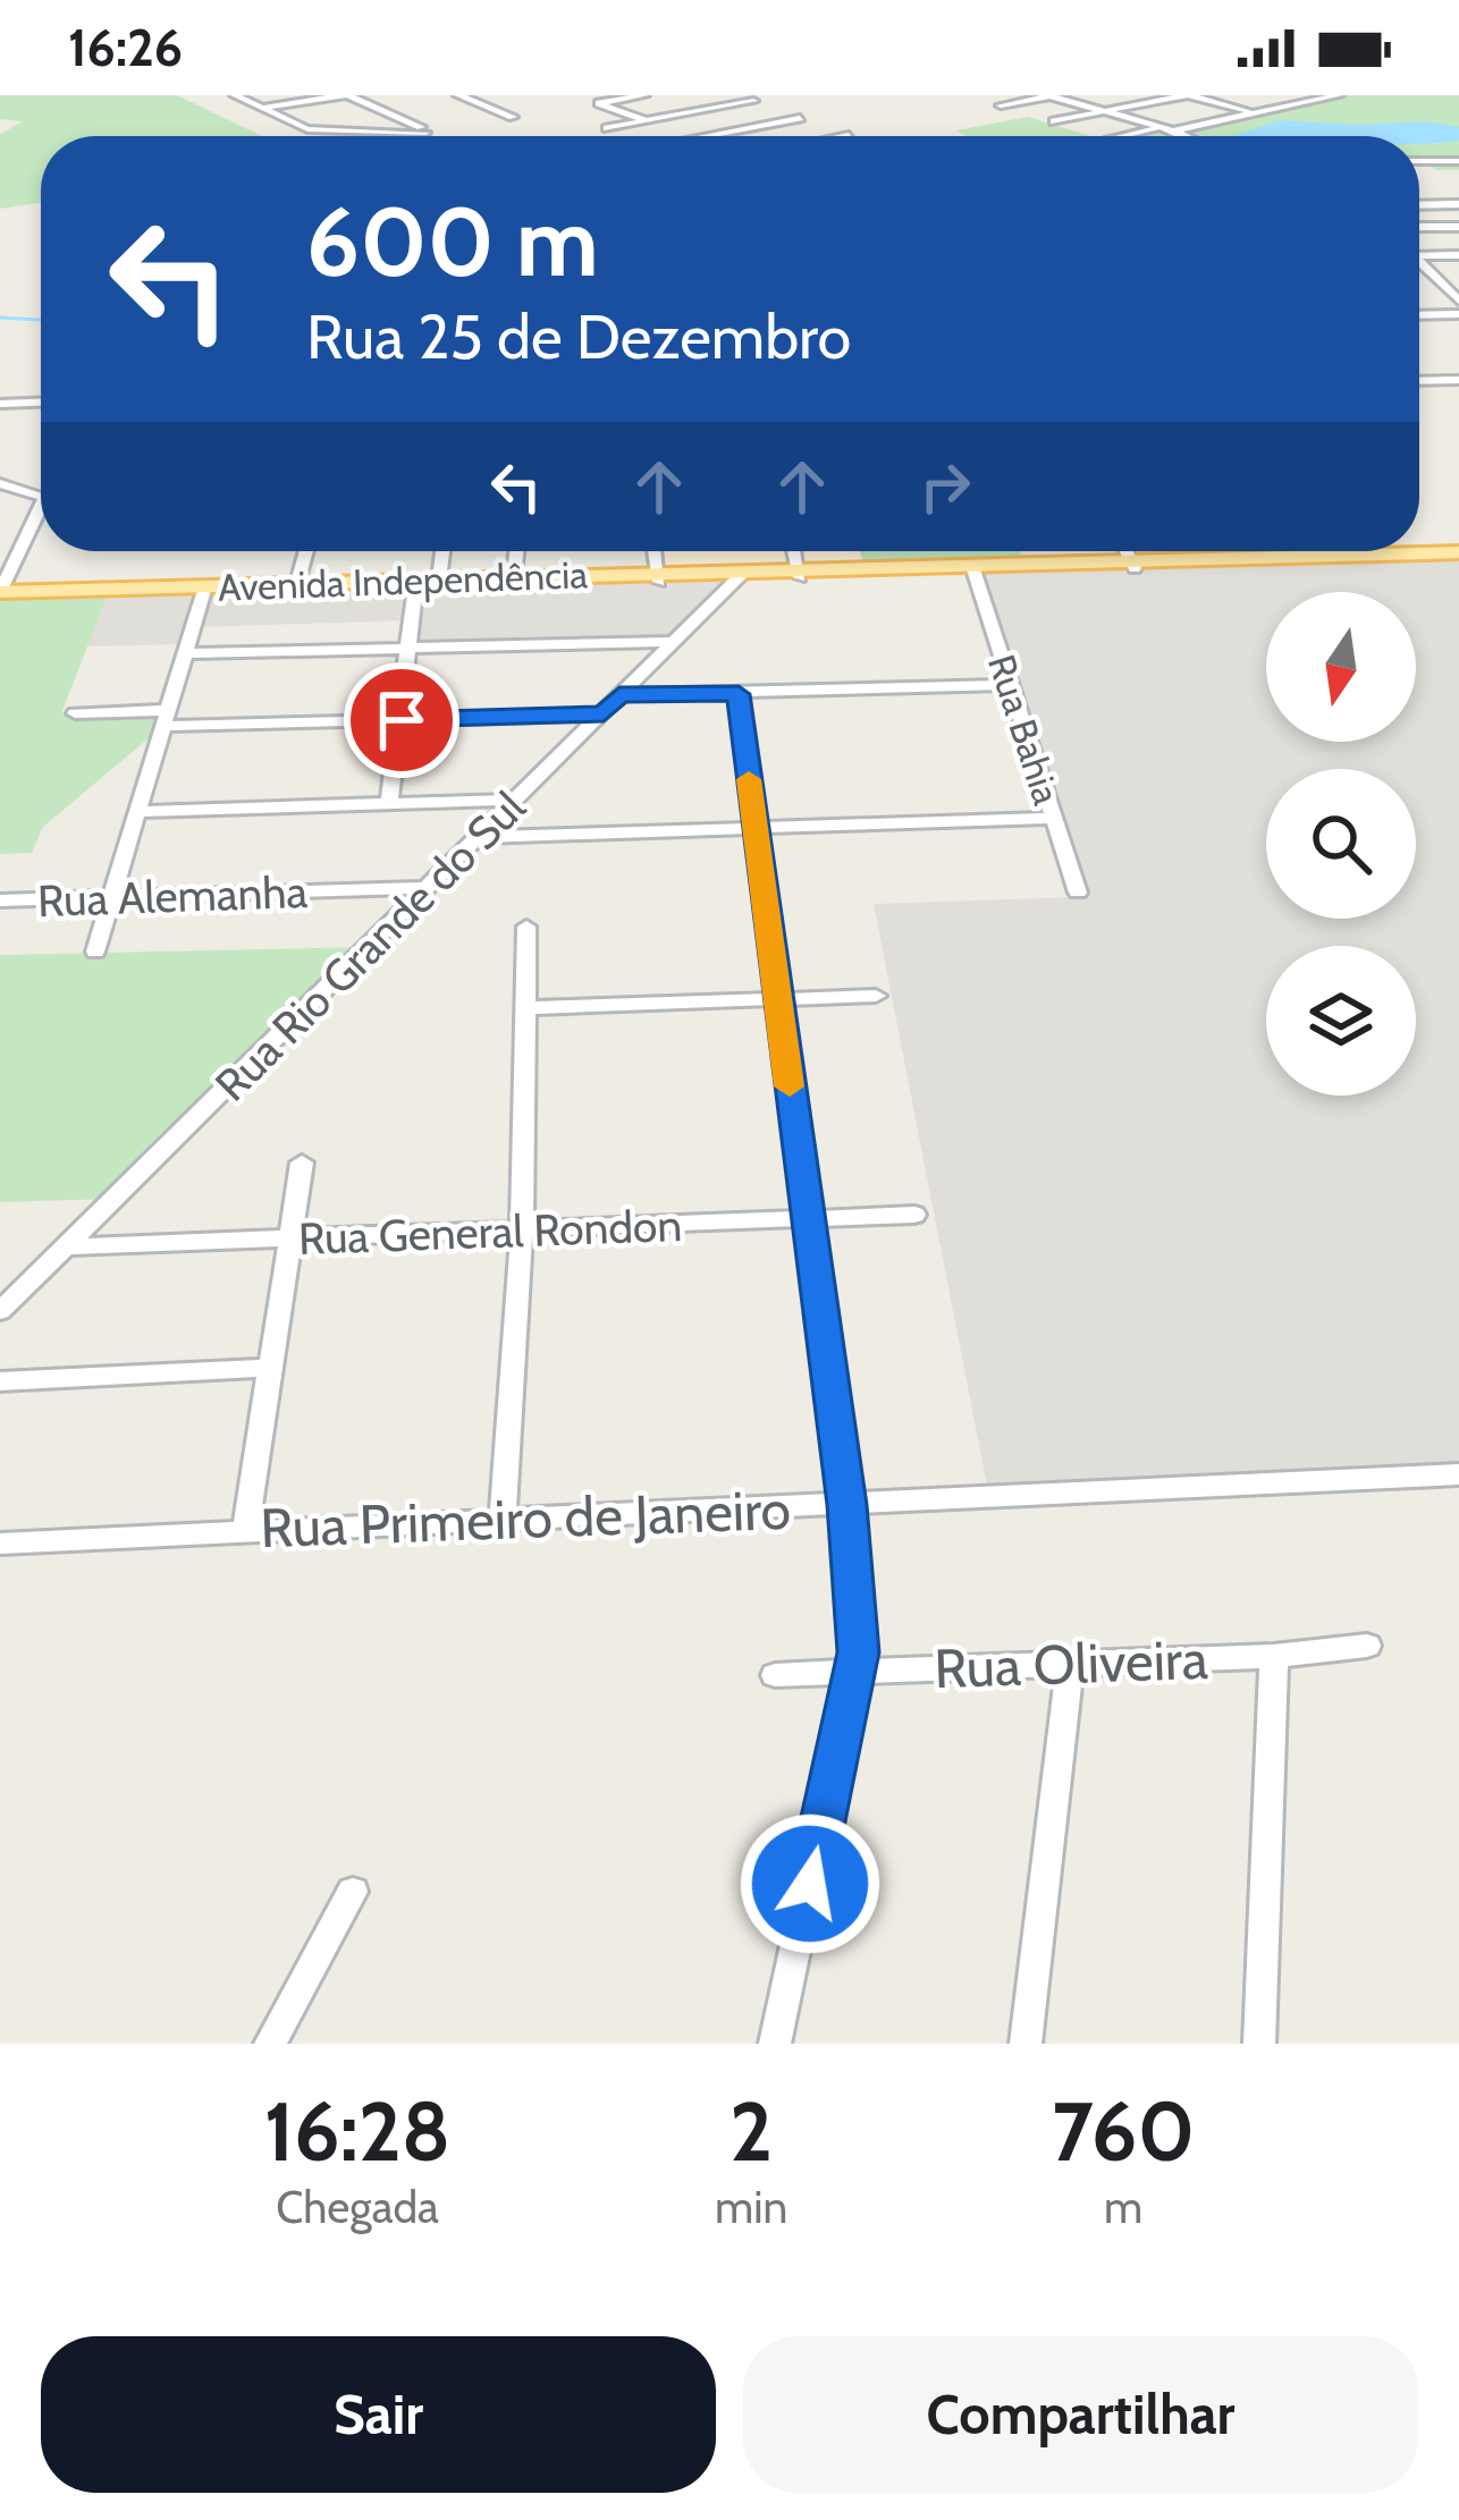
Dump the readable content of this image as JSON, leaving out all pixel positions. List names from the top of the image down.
{
  "streets": {
    "main road": ["Avenida Independência"],
    "street": [
      "Rua Bahia",
      "Rua Alemanha",
      "Rua Rio Grande do Sul",
      "Rua General Rondon",
      "Rua Primeiro de Janeiro",
      "Rua Oliveira"
    ]
  },
  "crossings": [
    ["Avenida Independência", "Rua Bahia"],
    ["Avenida Independência", "Rua Rio Grande do Sul"],
    ["Rua Alemanha", "Rua Rio Grande do Sul"],
    ["Rua Rio Grande do Sul", "Rua General Rondon"]
  ],
  "north": "bottom",
  "page": {
    "status": "16:26",
    "turn": ["600 m", "Rua 25 de Dezembro"],
    "eta": [
      "16:28",
      "Chegada",
      "2",
      "min",
      "760",
      "m"
    ],
    "buttons": ["Sair", "Compartilhar"]
  }
}
